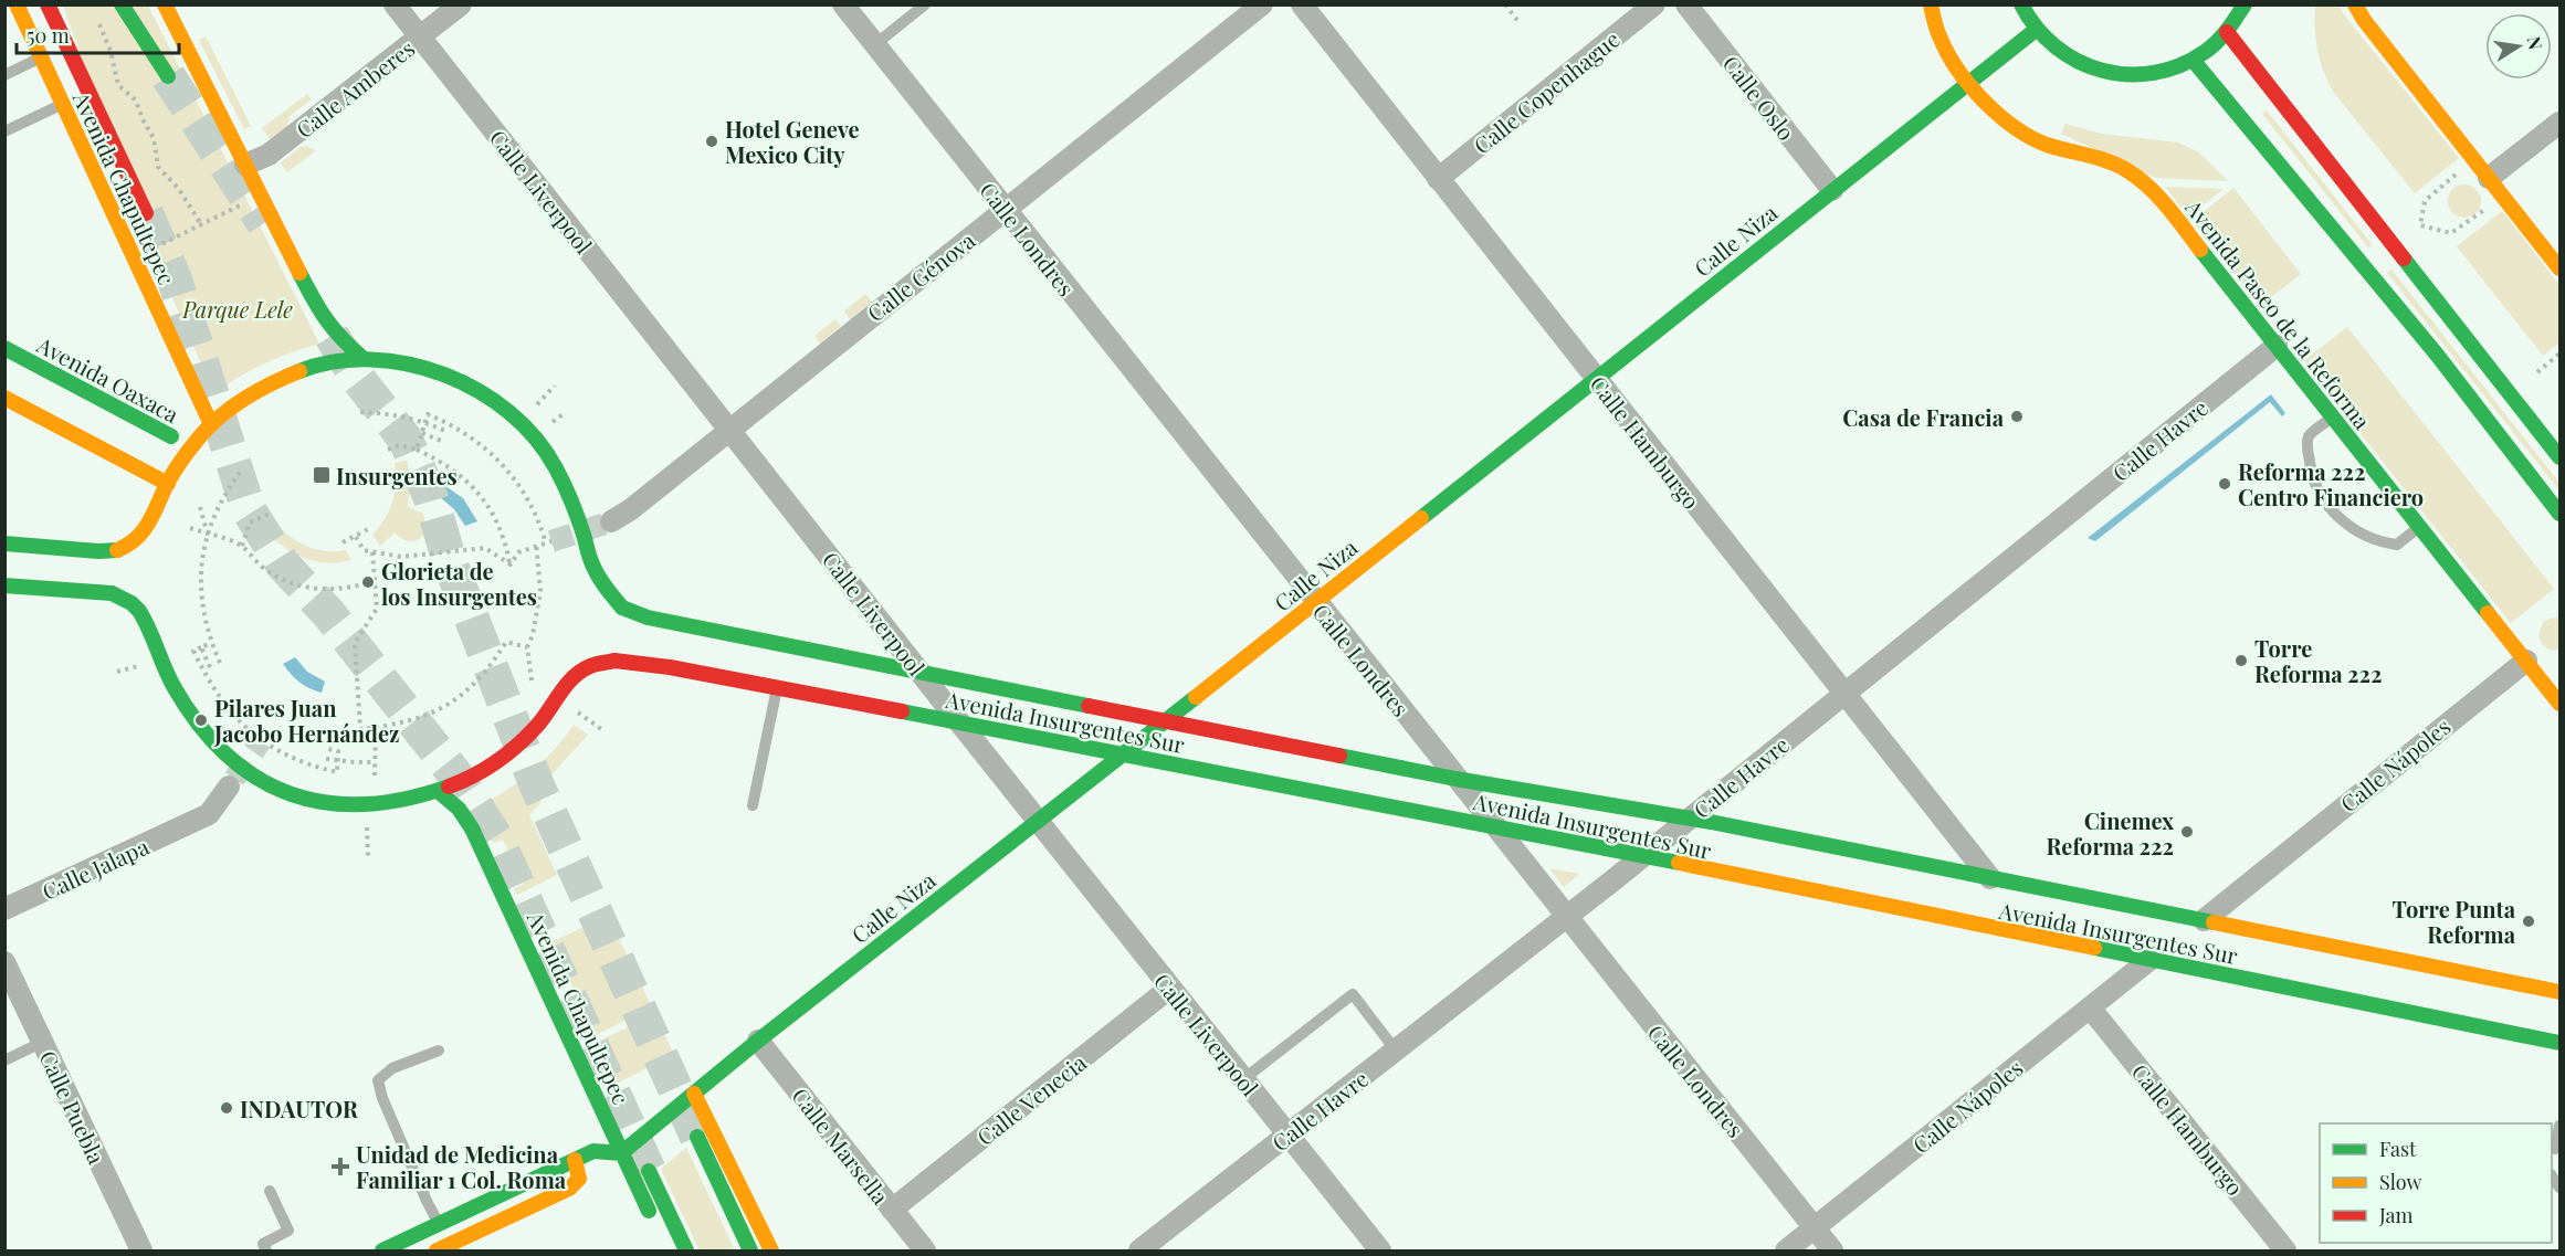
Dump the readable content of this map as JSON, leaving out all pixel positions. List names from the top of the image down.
{
  "streets": {
    "main road": [
      "Avenida Chapultepec",
      "Calle Niza",
      "Avenida Paseo de la Reforma",
      "Avenida Oaxaca",
      "Avenida Insurgentes Sur"
    ],
    "street": [
      "Calle Amberes",
      "Calle Copenhague",
      "Calle Oslo",
      "Calle Liverpool",
      "Calle Londres",
      "Calle Génova",
      "Calle Havre",
      "Calle Hamburgo",
      "Calle Nápoles",
      "Calle Jalapa",
      "Calle Venecia",
      "Calle Puebla",
      "Calle Marsella"
    ]
  },
  "crossings": [
    ["Calle Amberes", "Calle Liverpool"],
    ["Calle Copenhague", "Calle Hamburgo"],
    ["Calle Oslo", "Calle Niza"],
    ["Avenida Chapultepec", "Calle Niza"],
    ["Avenida Chapultepec", "Avenida Insurgentes Sur"],
    ["Calle Liverpool", "Calle Niza"],
    ["Calle Liverpool", "Calle Génova"],
    ["Calle Liverpool", "Calle Havre"],
    ["Calle Liverpool", "Avenida Insurgentes Sur"],
    ["Calle Liverpool", "Calle Venecia"],
    ["Calle Londres", "Calle Niza"],
    ["Calle Londres", "Calle Génova"],
    ["Calle Londres", "Calle Havre"],
    ["Calle Londres", "Avenida Insurgentes Sur"],
    ["Calle Londres", "Calle Nápoles"],
    ["Calle Niza", "Avenida Paseo de la Reforma"],
    ["Calle Niza", "Calle Hamburgo"],
    ["Calle Niza", "Avenida Insurgentes Sur"],
    ["Calle Niza", "Calle Marsella"],
    ["Avenida Paseo de la Reforma", "Calle Havre"],
    ["Avenida Paseo de la Reforma", "Calle Nápoles"],
    ["Calle Havre", "Calle Hamburgo"],
    ["Calle Havre", "Avenida Insurgentes Sur"],
    ["Calle Hamburgo", "Avenida Insurgentes Sur"],
    ["Calle Hamburgo", "Calle Nápoles"],
    ["Avenida Insurgentes Sur", "Calle Nápoles"],
    ["Calle Venecia", "Calle Marsella"]
  ],
  "parks": ["Parque Lele"],
  "places": {
    "other": [
      "Hotel Geneve Mexico City",
      "Casa de Francia",
      "Reforma 222 Centro Financiero",
      "Glorieta de los Insurgentes",
      "Torre Reforma 222",
      "Pilares Juan Jacobo Hernández",
      "Cinemex Reforma 222",
      "Torre Punta Reforma",
      "INDAUTOR"
    ],
    "transit": ["Insurgentes"],
    "health": ["Unidad de Medicina Familiar 1 Col. Roma"]
  },
  "legend": ["Fast", "Slow", "Jam"],
  "scale_bar": "50 m",
  "north": "right"
}
